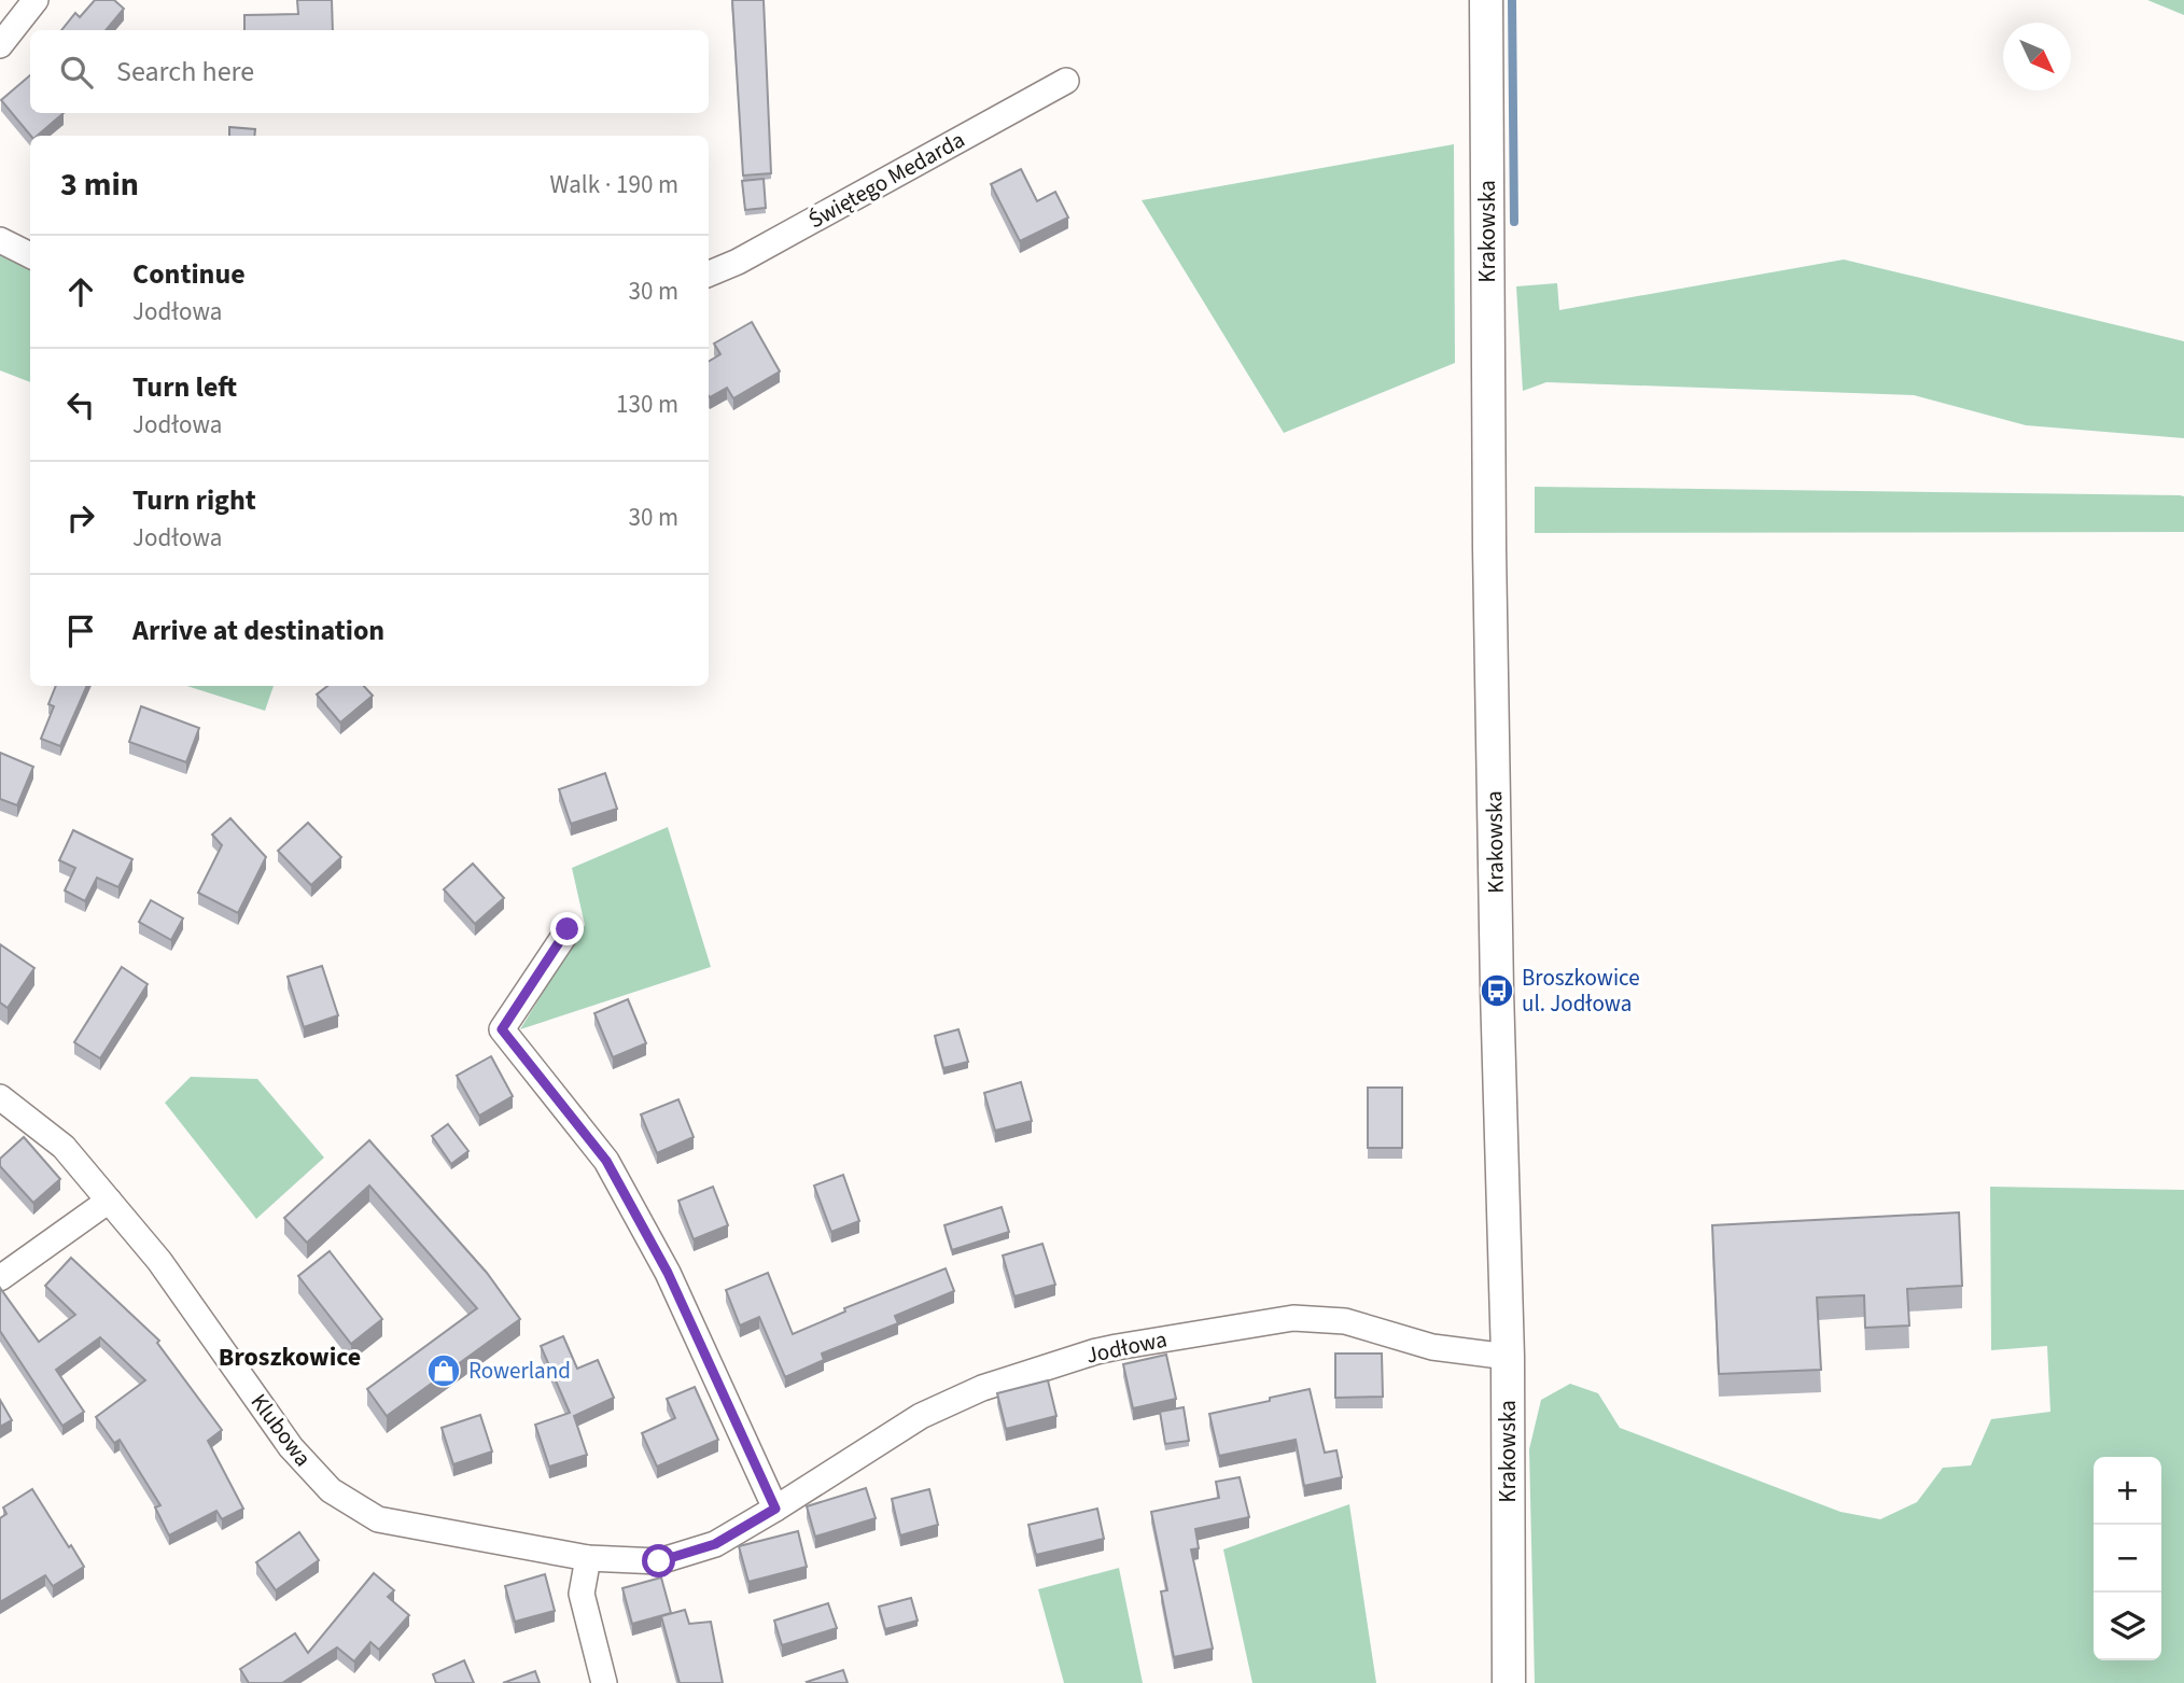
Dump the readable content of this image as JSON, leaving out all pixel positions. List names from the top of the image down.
{
  "streets": {
    "street": [
      "Świętego Medarda",
      "Krakowska",
      "Jodłowa",
      "Klubowa"
    ]
  },
  "crossings": [
    ["Krakowska", "Jodłowa"],
    ["Jodłowa", "Klubowa"]
  ],
  "districts": ["Broszkowice"],
  "places": {
    "bus stop": ["Broszkowice ul. Jodłowa"],
    "shop": ["Rowerland"]
  },
  "north": "bottom right",
  "page": {
    "search": "Search here",
    "heading": ["3 min", "Walk · 190 m"],
    "list": [
      ["Continue", "Jodłowa", "30 m"],
      ["Turn left", "Jodłowa", "130 m"],
      ["Turn right", "Jodłowa", "30 m"],
      "Arrive at destination"
    ],
    "map_buttons": ["+", "−"]
  }
}
